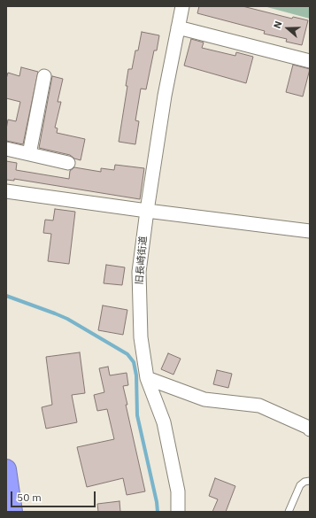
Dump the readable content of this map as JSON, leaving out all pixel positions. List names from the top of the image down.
{
  "streets": {
    "street": ["旧長崎街道"]
  },
  "scale_bar": "50 m",
  "north": "left"
}
